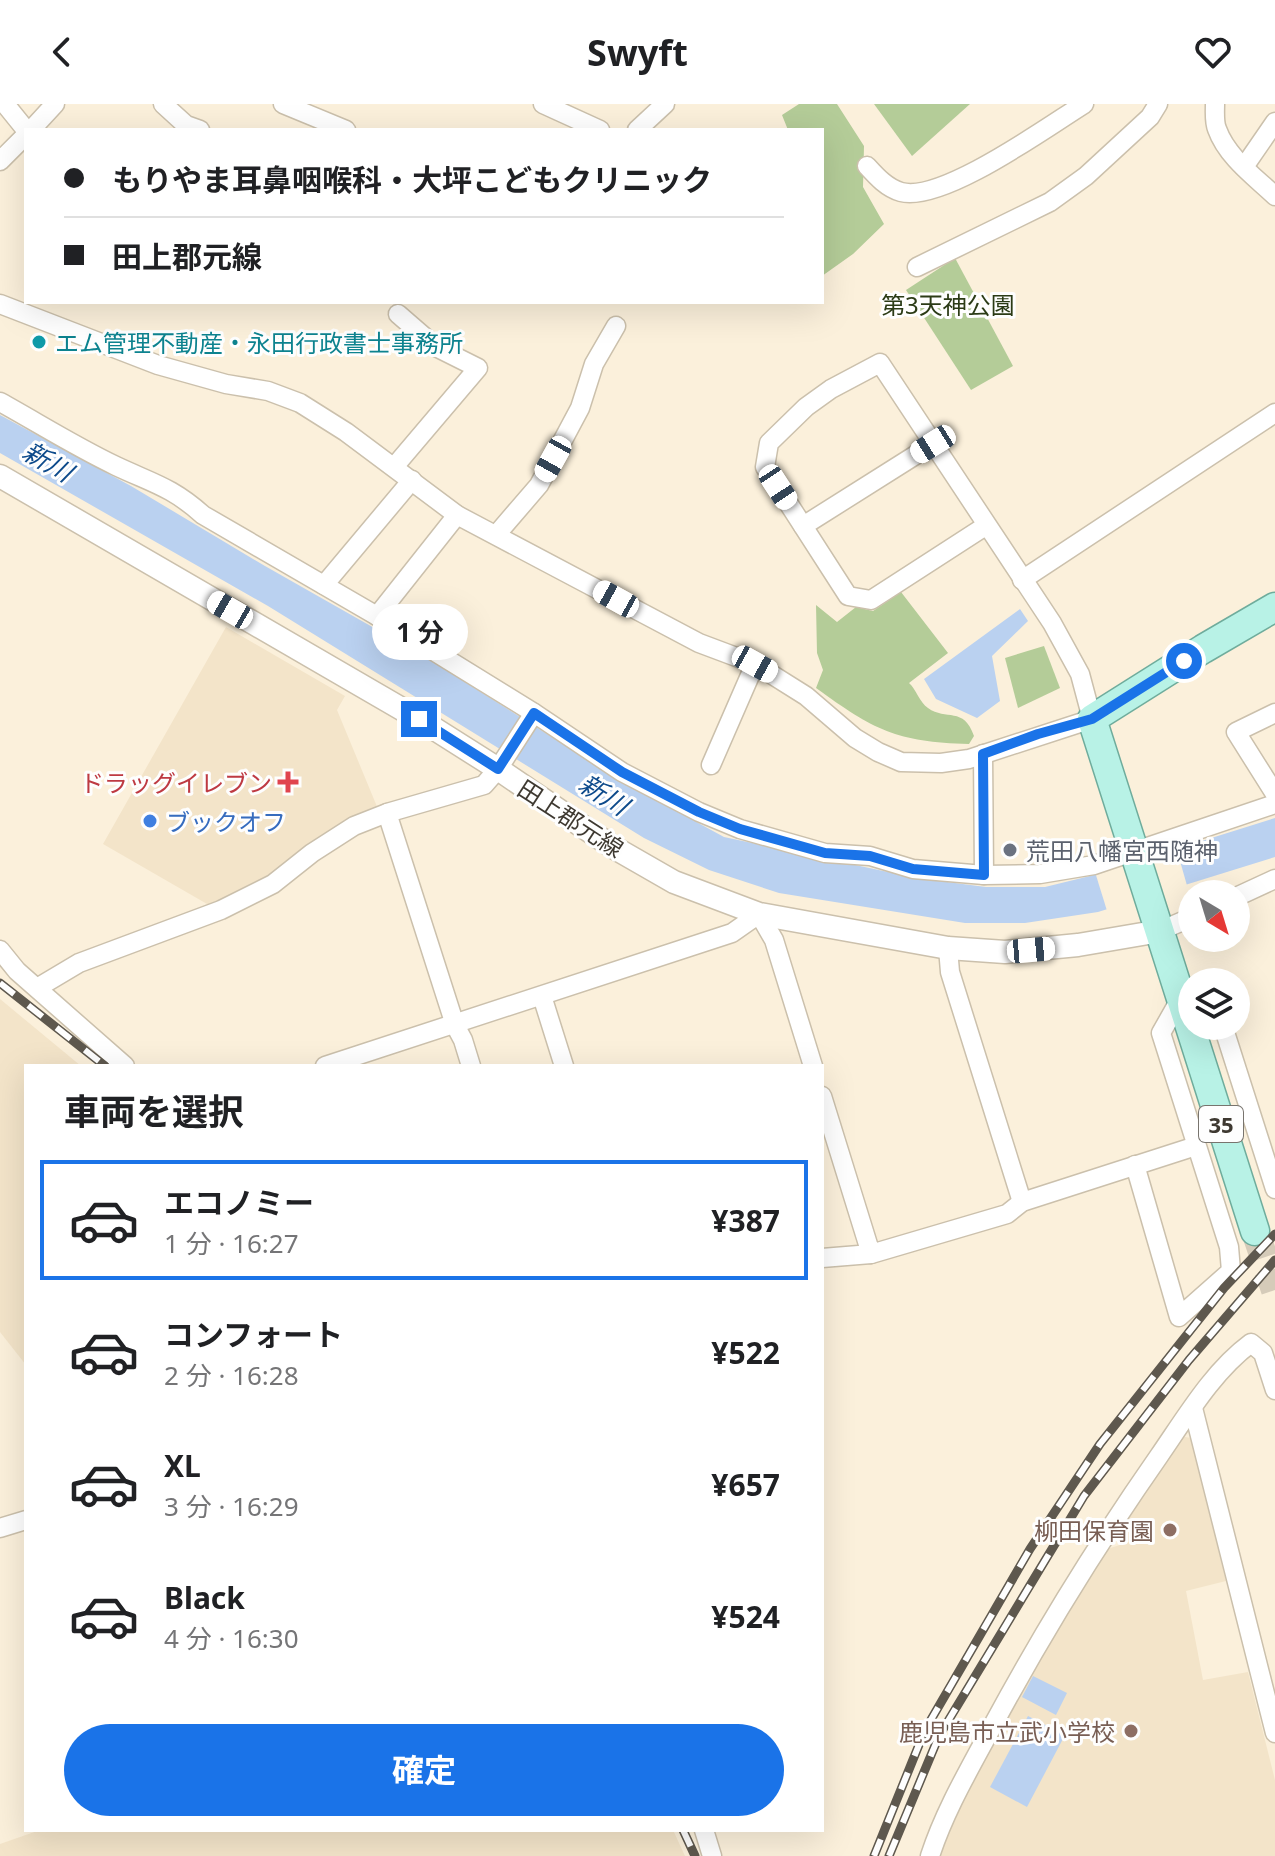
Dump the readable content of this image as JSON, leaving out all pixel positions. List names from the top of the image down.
{
  "streets": {
    "main road": ["35"],
    "street": ["田上郡元線"]
  },
  "crossings": [
    ["田上郡元線", "35"]
  ],
  "water": ["新川"],
  "parks": ["第3天神公園"],
  "places": {
    "other": [
      "エム管理不動産・永田行政書士事務所",
      "ブックオフ",
      "荒田八幡宮西随神",
      "柳田保育園",
      "鹿児島市立武小学校"
    ],
    "health": ["ドラッグイレブン"]
  },
  "north": "bottom right",
  "page": {
    "header": "Swyft",
    "banner": ["もりやま耳鼻咽喉科・大坪こどもクリニック", "田上郡元線"],
    "bubble": "1 分",
    "heading": "車両を選択",
    "list": [
      {
        "name": "エコノミー",
        "note": "1 分 · 16:27",
        "value": "¥387"
      },
      {
        "name": "コンフォート",
        "note": "2 分 · 16:28",
        "value": "¥522"
      },
      {
        "name": "XL",
        "note": "3 分 · 16:29",
        "value": "¥657"
      },
      {
        "name": "Black",
        "note": "4 分 · 16:30",
        "value": "¥524"
      }
    ],
    "buttons": "確定"
  }
}
